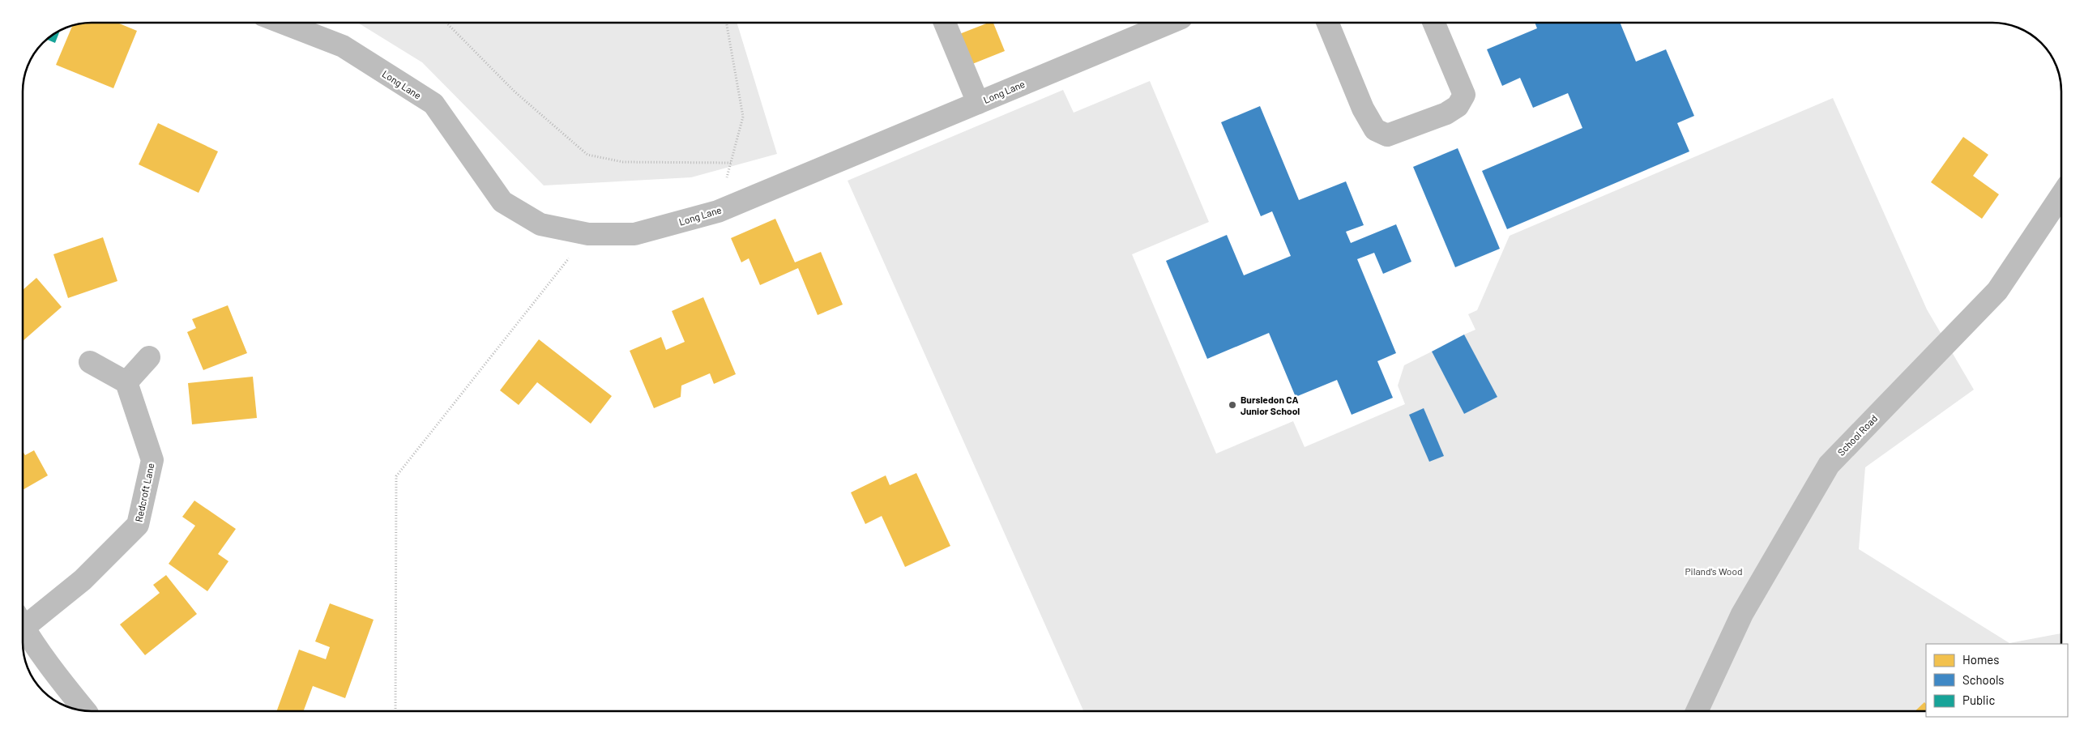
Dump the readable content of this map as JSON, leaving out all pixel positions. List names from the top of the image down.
{
  "streets": {
    "street": ["Long Lane", "School Road", "Redcroft Lane"]
  },
  "parks": ["Piland's Wood"],
  "places": ["Bursledon CA Junior School"],
  "legend": ["Homes", "Schools", "Public"]
}
